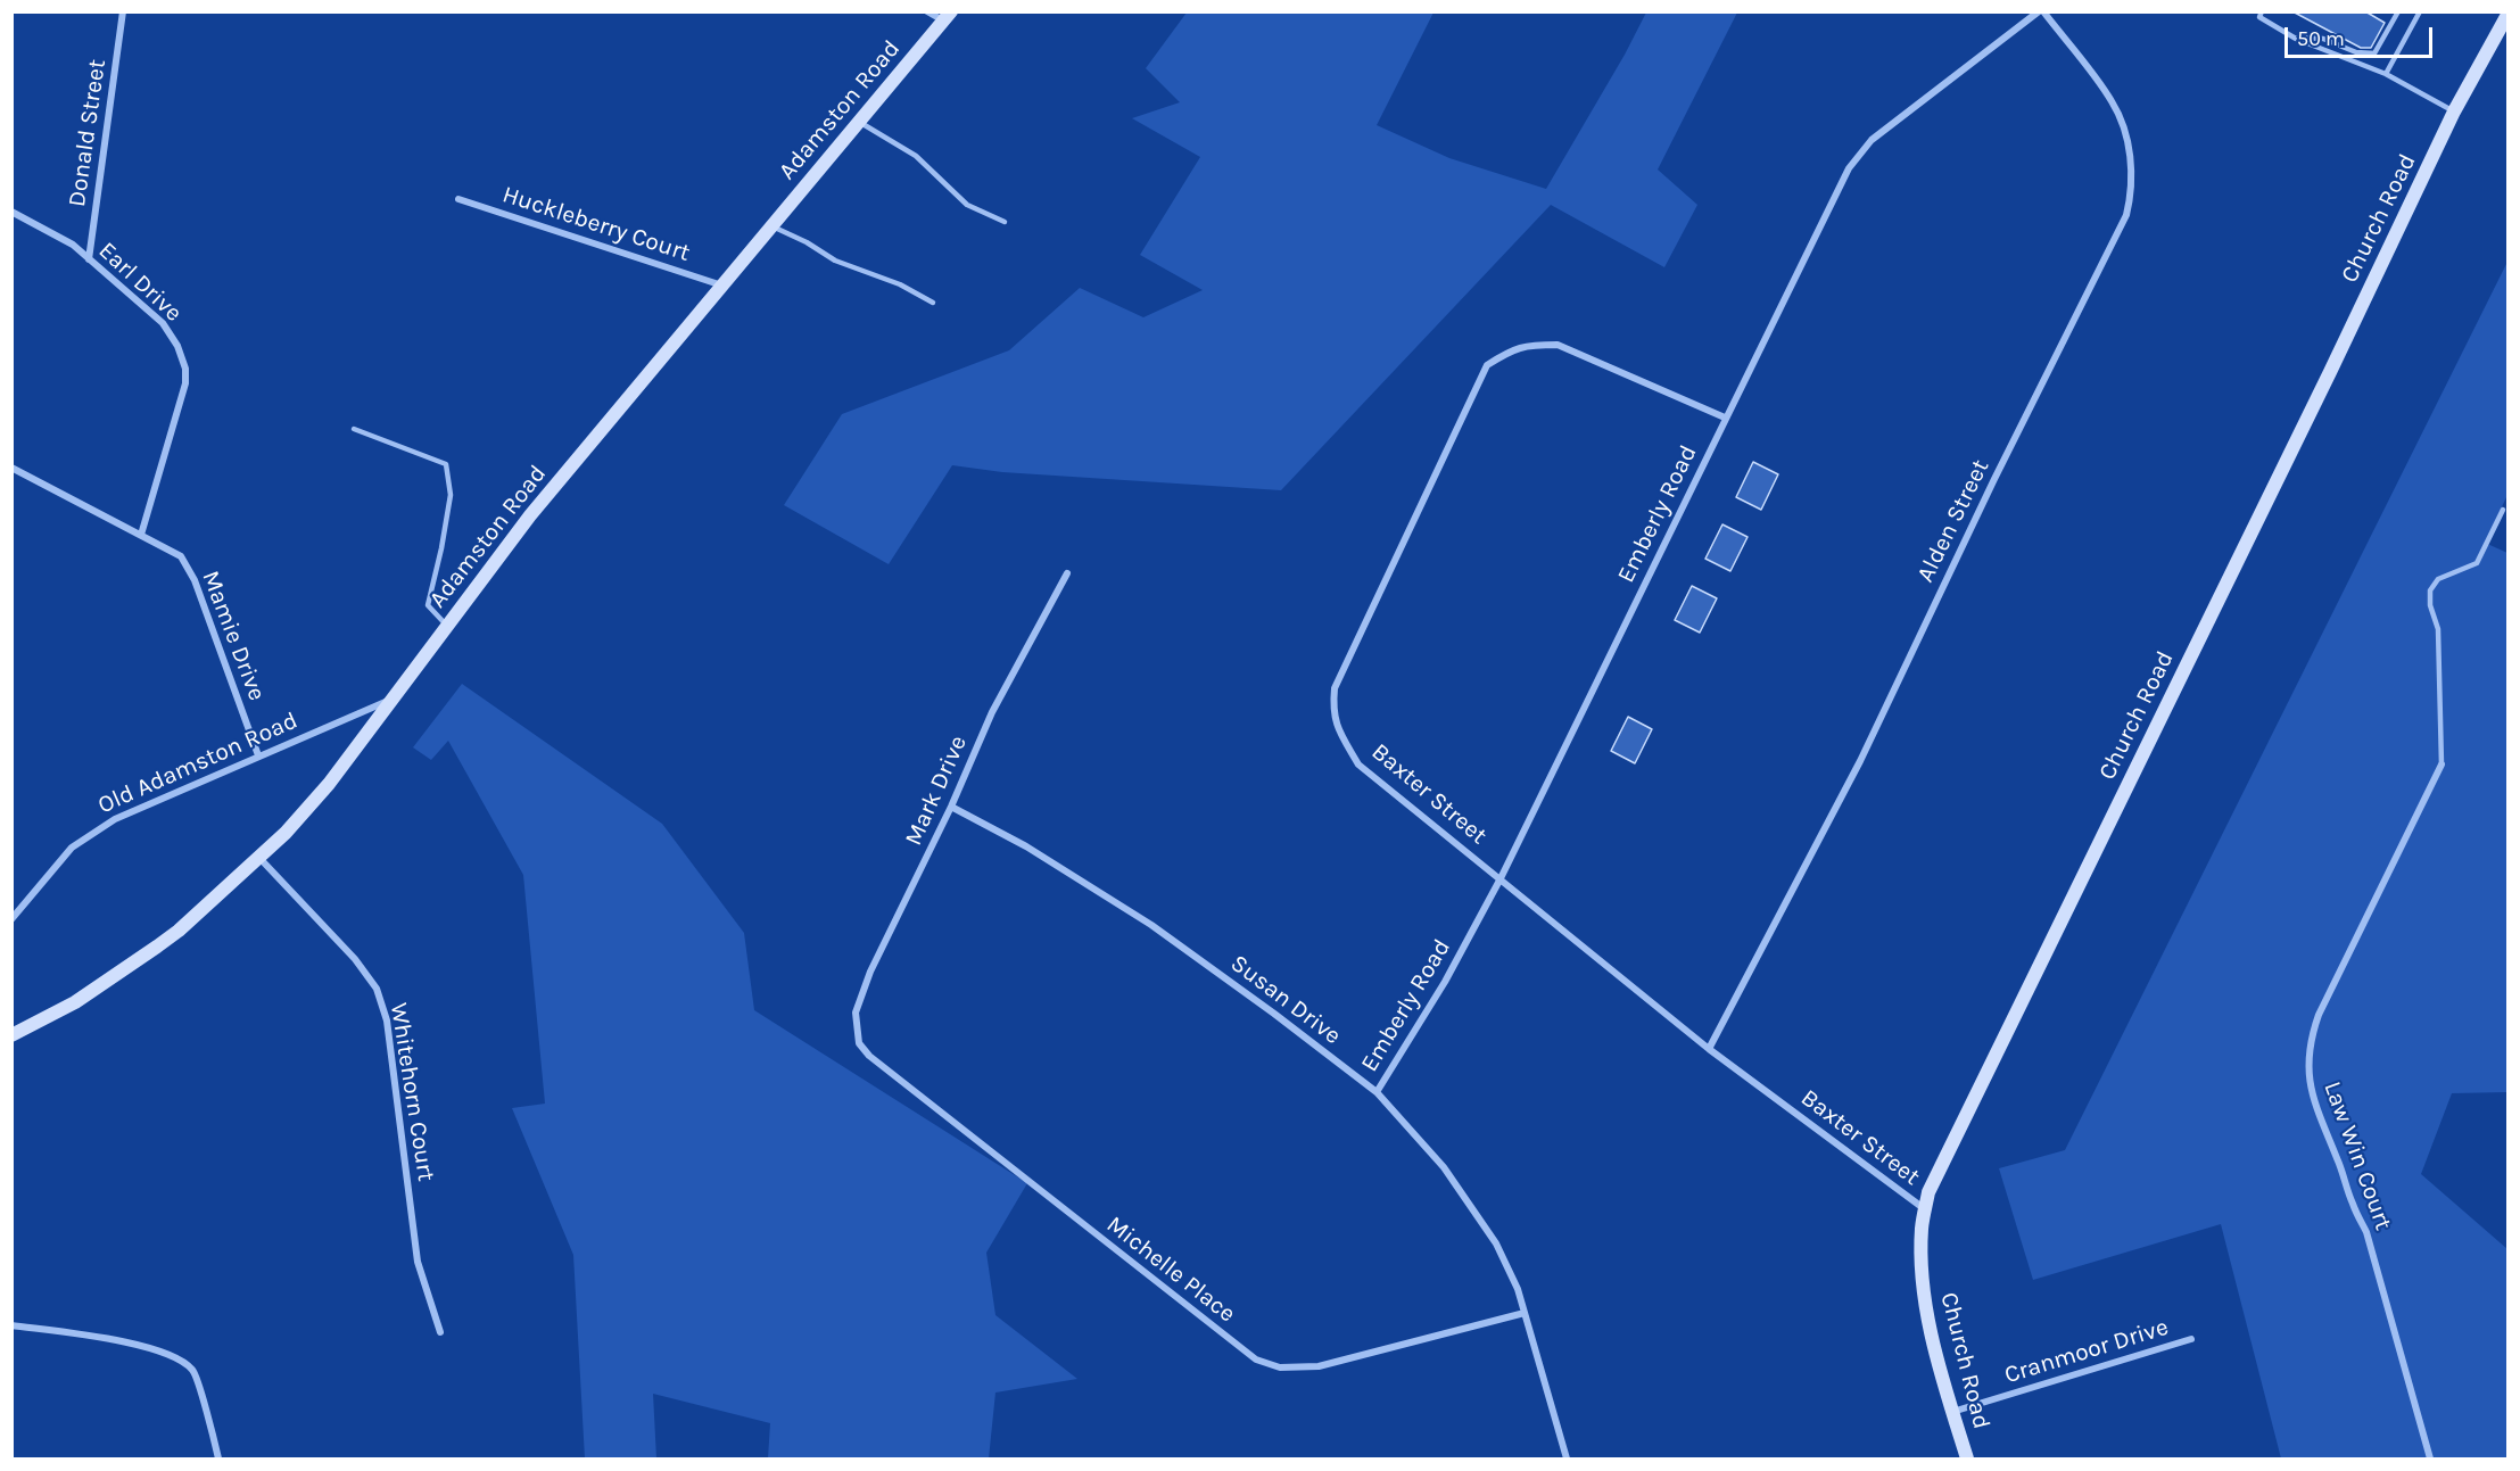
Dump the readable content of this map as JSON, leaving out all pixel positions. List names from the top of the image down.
{
  "streets": {
    "street": [
      "Adamston Road",
      "Donald Street",
      "Church Road",
      "Huckleberry Court",
      "Earl Drive",
      "Emberly Road",
      "Alden Street",
      "Mamie Drive",
      "Old Adamston Road",
      "Mark Drive",
      "Baxter Street",
      "Susan Drive",
      "Whitehorn Court",
      "Law Win Court",
      "Michelle Place",
      "Cranmoor Drive"
    ]
  },
  "crossings": [
    ["Adamston Road", "Huckleberry Court"],
    ["Adamston Road", "Old Adamston Road"],
    ["Adamston Road", "Whitehorn Court"],
    ["Donald Street", "Earl Drive"],
    ["Church Road", "Baxter Street"],
    ["Church Road", "Cranmoor Drive"],
    ["Earl Drive", "Mamie Drive"],
    ["Emberly Road", "Alden Street"],
    ["Emberly Road", "Baxter Street"],
    ["Emberly Road", "Susan Drive"],
    ["Alden Street", "Baxter Street"],
    ["Mamie Drive", "Old Adamston Road"],
    ["Mark Drive", "Susan Drive"],
    ["Mark Drive", "Michelle Place"],
    ["Susan Drive", "Michelle Place"]
  ],
  "scale_bar": "50 m"
}
